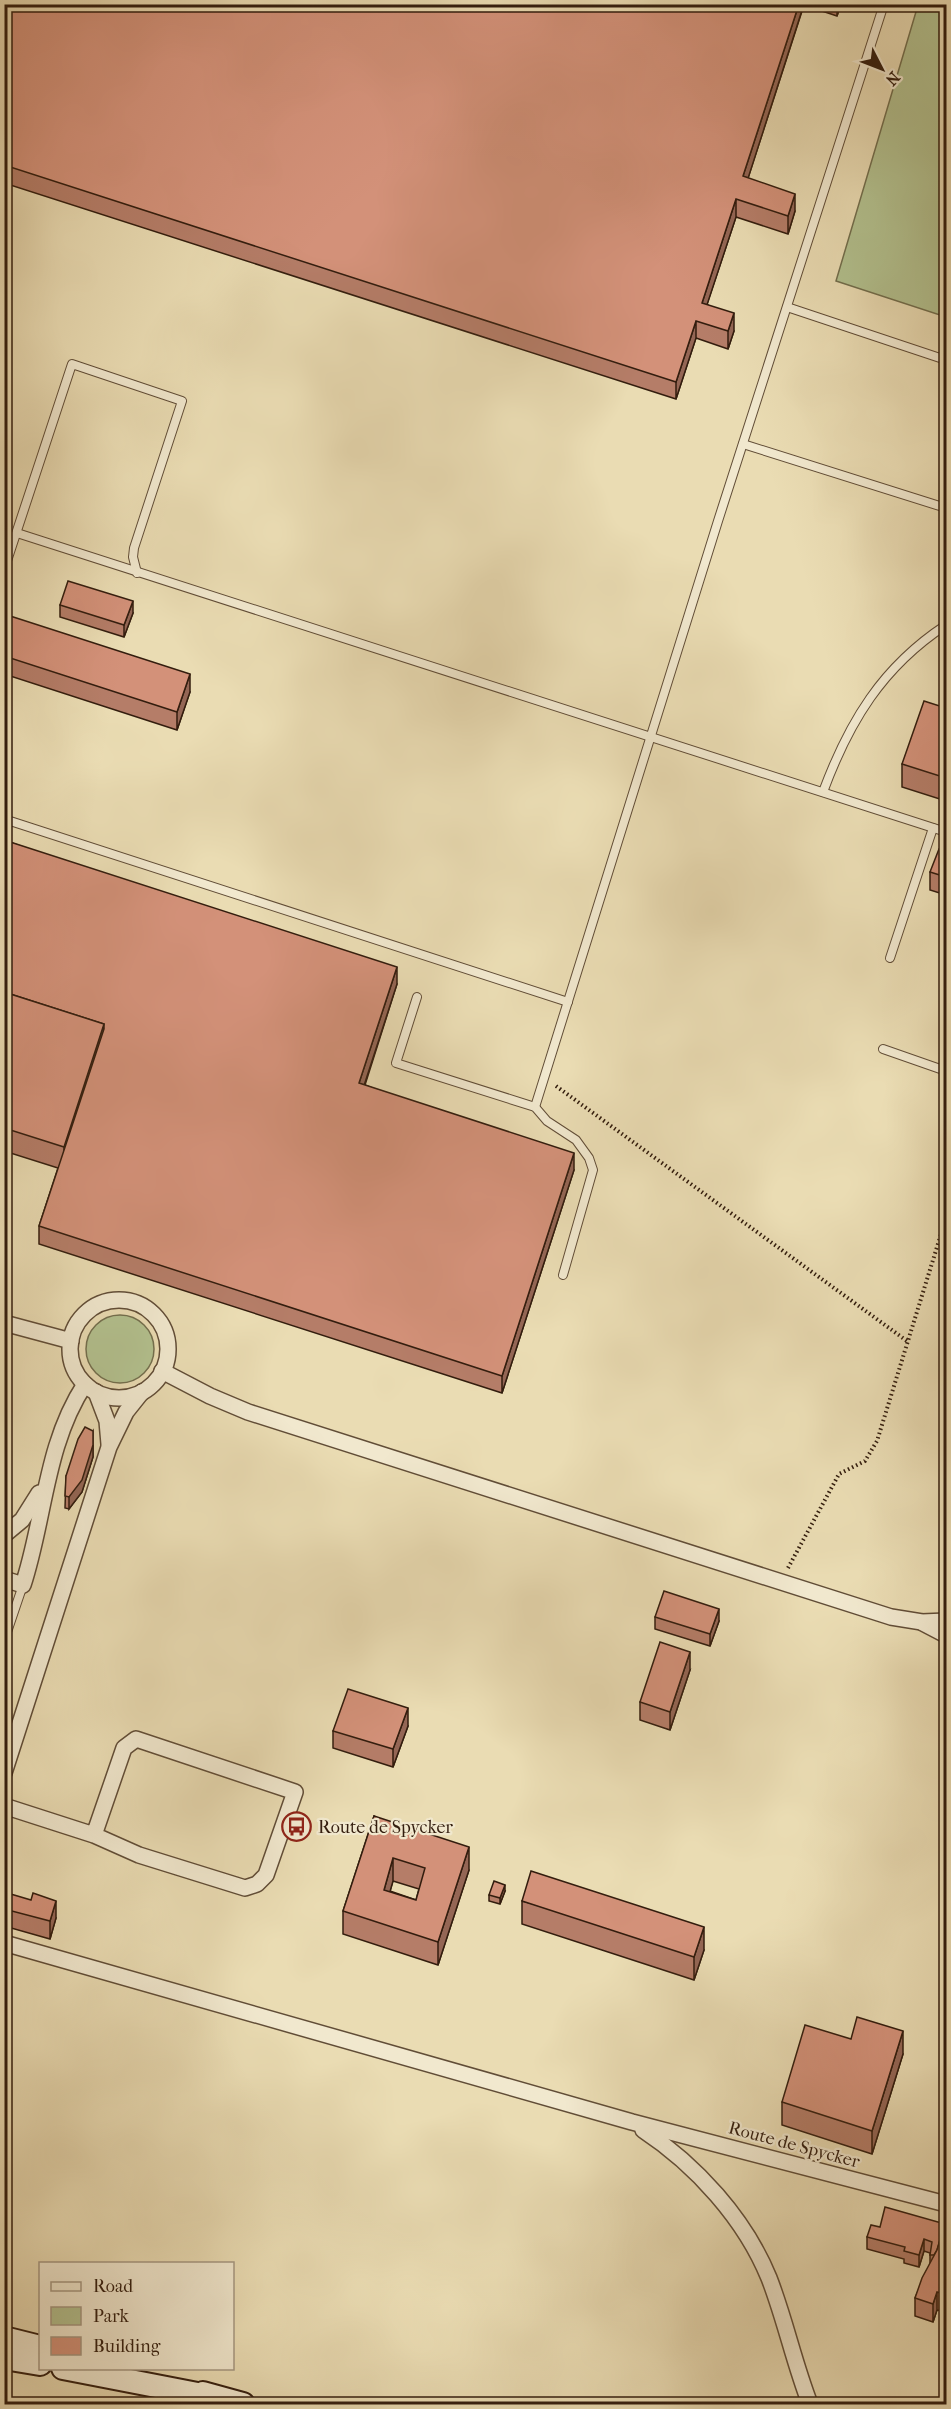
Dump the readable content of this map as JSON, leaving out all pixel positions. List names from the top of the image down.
{
  "streets": {
    "street": ["Route de Spycker"]
  },
  "places": {
    "bus stop": ["Route de Spycker"]
  },
  "legend": ["Road", "Park", "Building"],
  "north": "bottom right"
}
